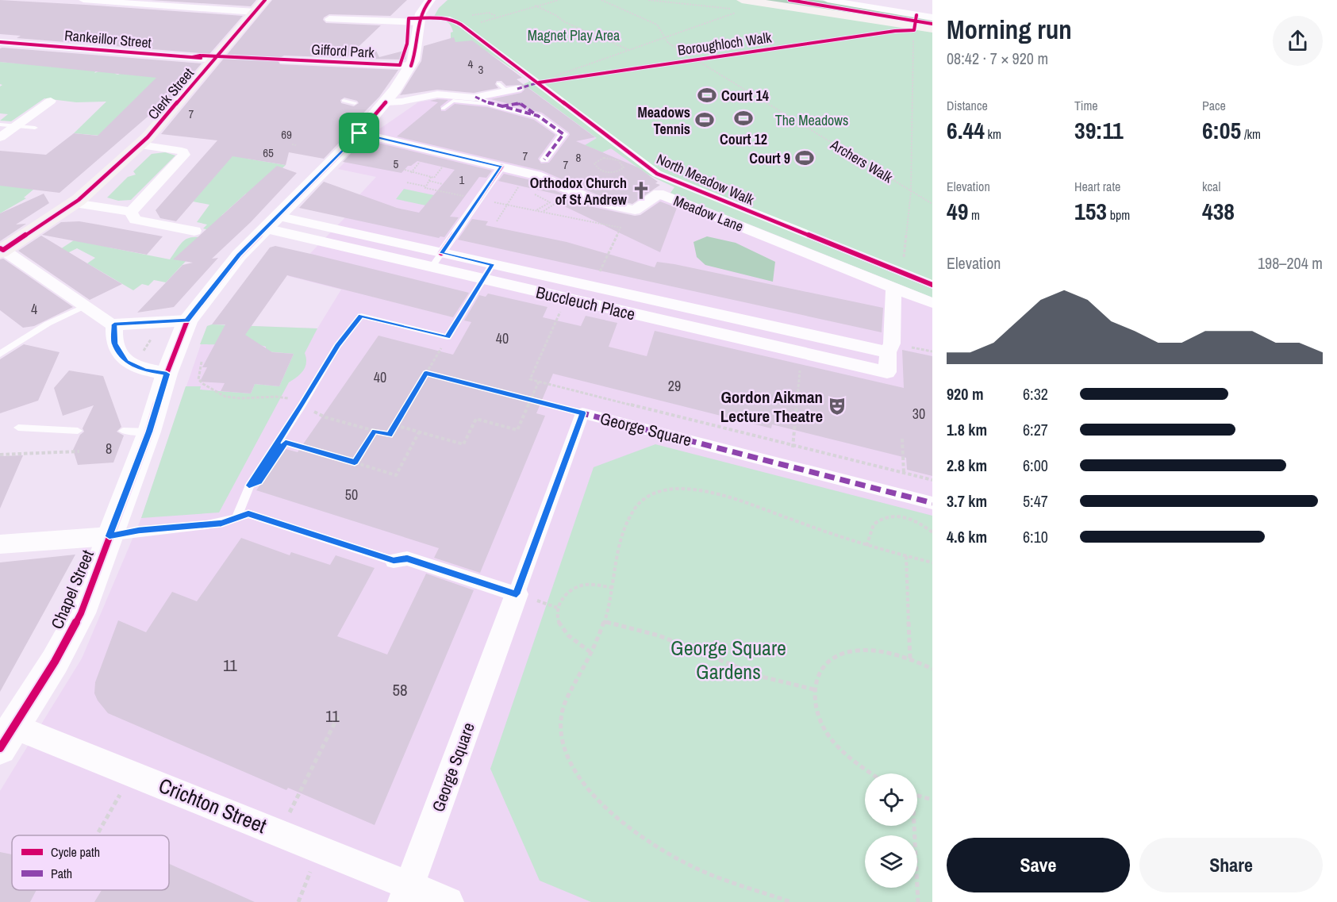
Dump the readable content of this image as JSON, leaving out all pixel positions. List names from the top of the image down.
{
  "streets": {
    "main road": ["Clerk Street"],
    "street": [
      "Rankeillor Street",
      "Gifford Park",
      "North Meadow Walk",
      "Meadow Lane",
      "Buccleuch Place",
      "George Square",
      "Chapel Street",
      "Crichton Street"
    ],
    "path": ["Archers Walk"],
    "cycle path": ["Boroughloch Walk"]
  },
  "crossings": [
    ["Rankeillor Street", "Clerk Street"],
    ["Boroughloch Walk", "Archers Walk"],
    ["Gifford Park", "Chapel Street"],
    ["North Meadow Walk", "Meadow Lane"],
    ["North Meadow Walk", "Buccleuch Place"],
    ["North Meadow Walk", "Chapel Street"],
    ["Meadow Lane", "Buccleuch Place"],
    ["Meadow Lane", "Chapel Street"],
    ["Buccleuch Place", "Chapel Street"],
    ["George Square", "Crichton Street"],
    ["Chapel Street", "Crichton Street"]
  ],
  "parks": ["Magnet Play Area", "The Meadows", "George Square Gardens"],
  "places": {
    "sports": [
      "Court 14",
      "Court 12",
      "Meadows Tennis",
      "Court 9"
    ],
    "church": ["Orthodox Church of St Andrew"],
    "theatre": ["Gordon Aikman Lecture Theatre"]
  },
  "house_numbers": [
    "4",
    "3",
    "7",
    "69",
    "65",
    "7",
    "8",
    "5",
    "7",
    "1",
    "4",
    "40",
    "40",
    "29",
    "30",
    "8",
    "50",
    "11",
    "58",
    "11"
  ],
  "legend": ["Cycle path", "Path"],
  "page": {
    "heading": ["Morning run", "08:42 · 7 × 920 m"],
    "stats": [
      ["Distance", "6.44 km"],
      ["Time", "39:11"],
      ["Pace", "6:05 /km"],
      ["Elevation", "49 m"],
      ["Heart rate", "153 bpm"],
      ["kcal", "438"]
    ],
    "chart": ["Elevation", "198–204 m"],
    "list": [
      {
        "name": "920 m",
        "note": "6:32"
      },
      {
        "name": "1.8 km",
        "note": "6:27"
      },
      {
        "name": "2.8 km",
        "note": "6:00"
      },
      {
        "name": "3.7 km",
        "note": "5:47"
      },
      {
        "name": "4.6 km",
        "note": "6:10"
      }
    ],
    "buttons": ["Save", "Share"]
  }
}
